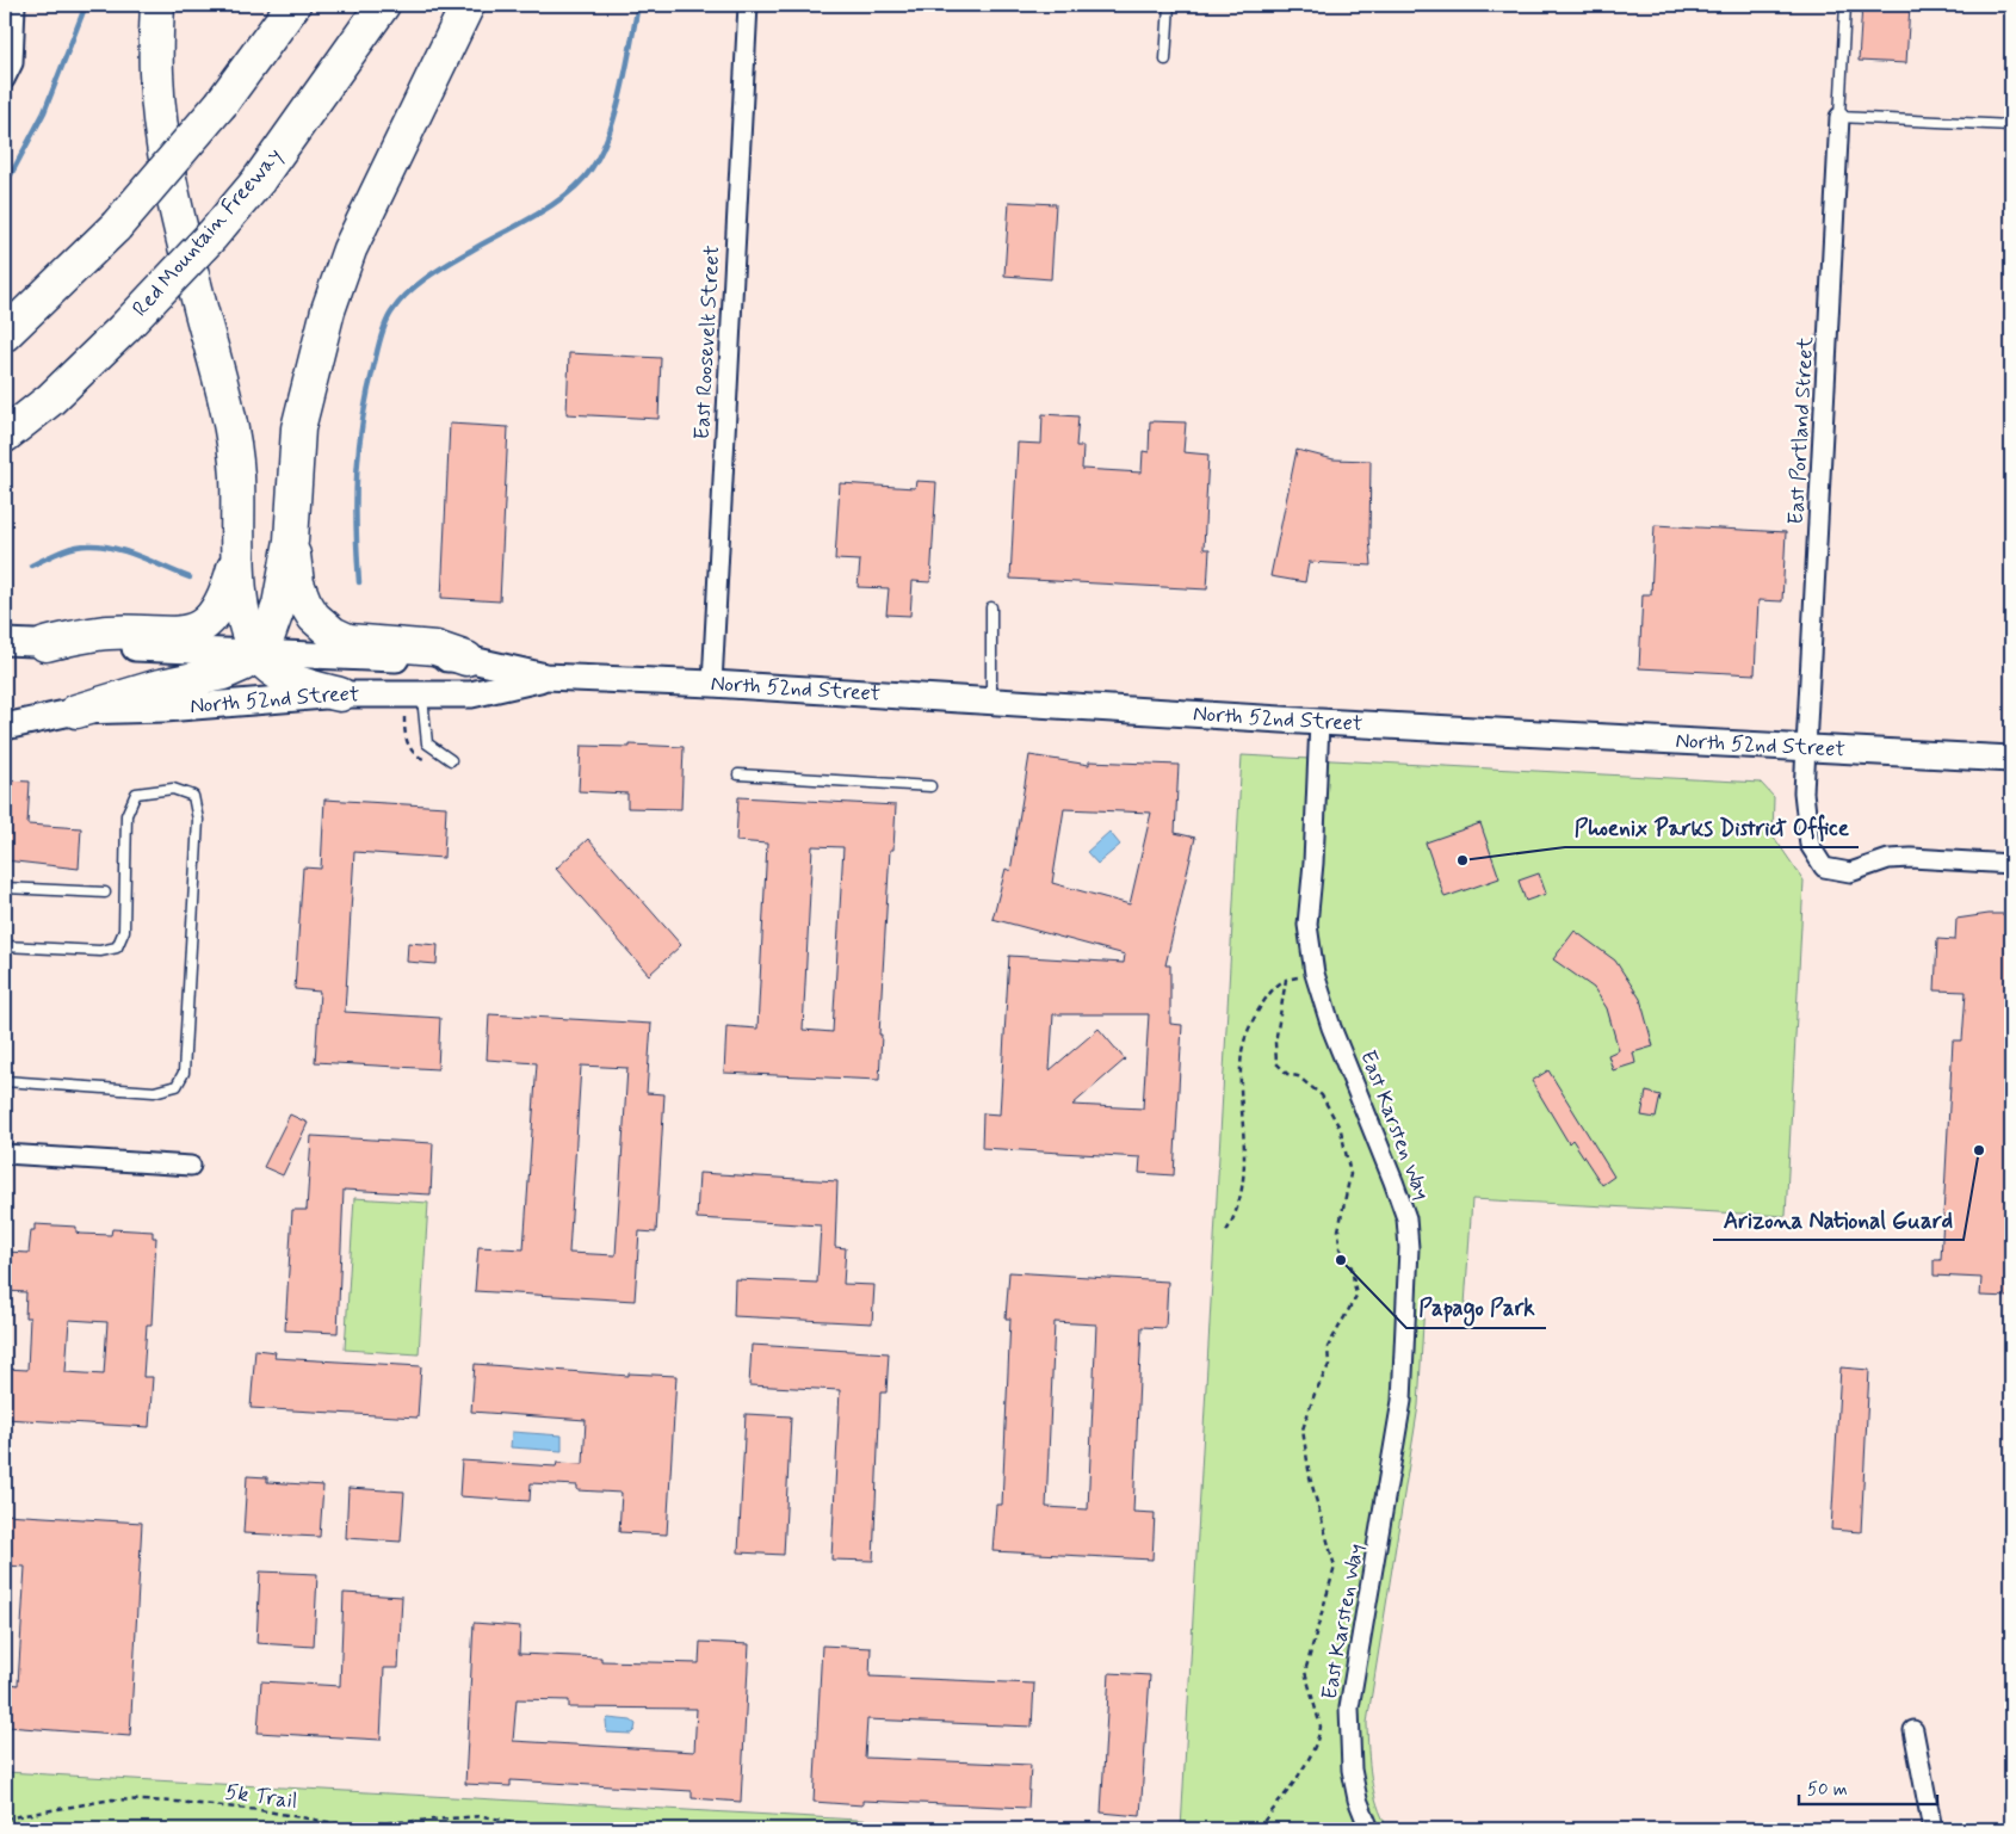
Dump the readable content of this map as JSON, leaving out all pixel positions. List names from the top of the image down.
{
  "streets": {
    "highway": ["Red Mountain Freeway"],
    "main road": ["North 52nd Street"],
    "street": ["East Roosevelt Street", "East Portland Street", "East Karsten Way"],
    "path": ["5k Trail"]
  },
  "crossings": [
    ["East Roosevelt Street", "North 52nd Street"],
    ["East Portland Street", "North 52nd Street"],
    ["North 52nd Street", "East Karsten Way"]
  ],
  "places": ["Phoenix Parks District Office", "Arizona National Guard", "Papago Park"],
  "scale_bar": "50 m"
}
